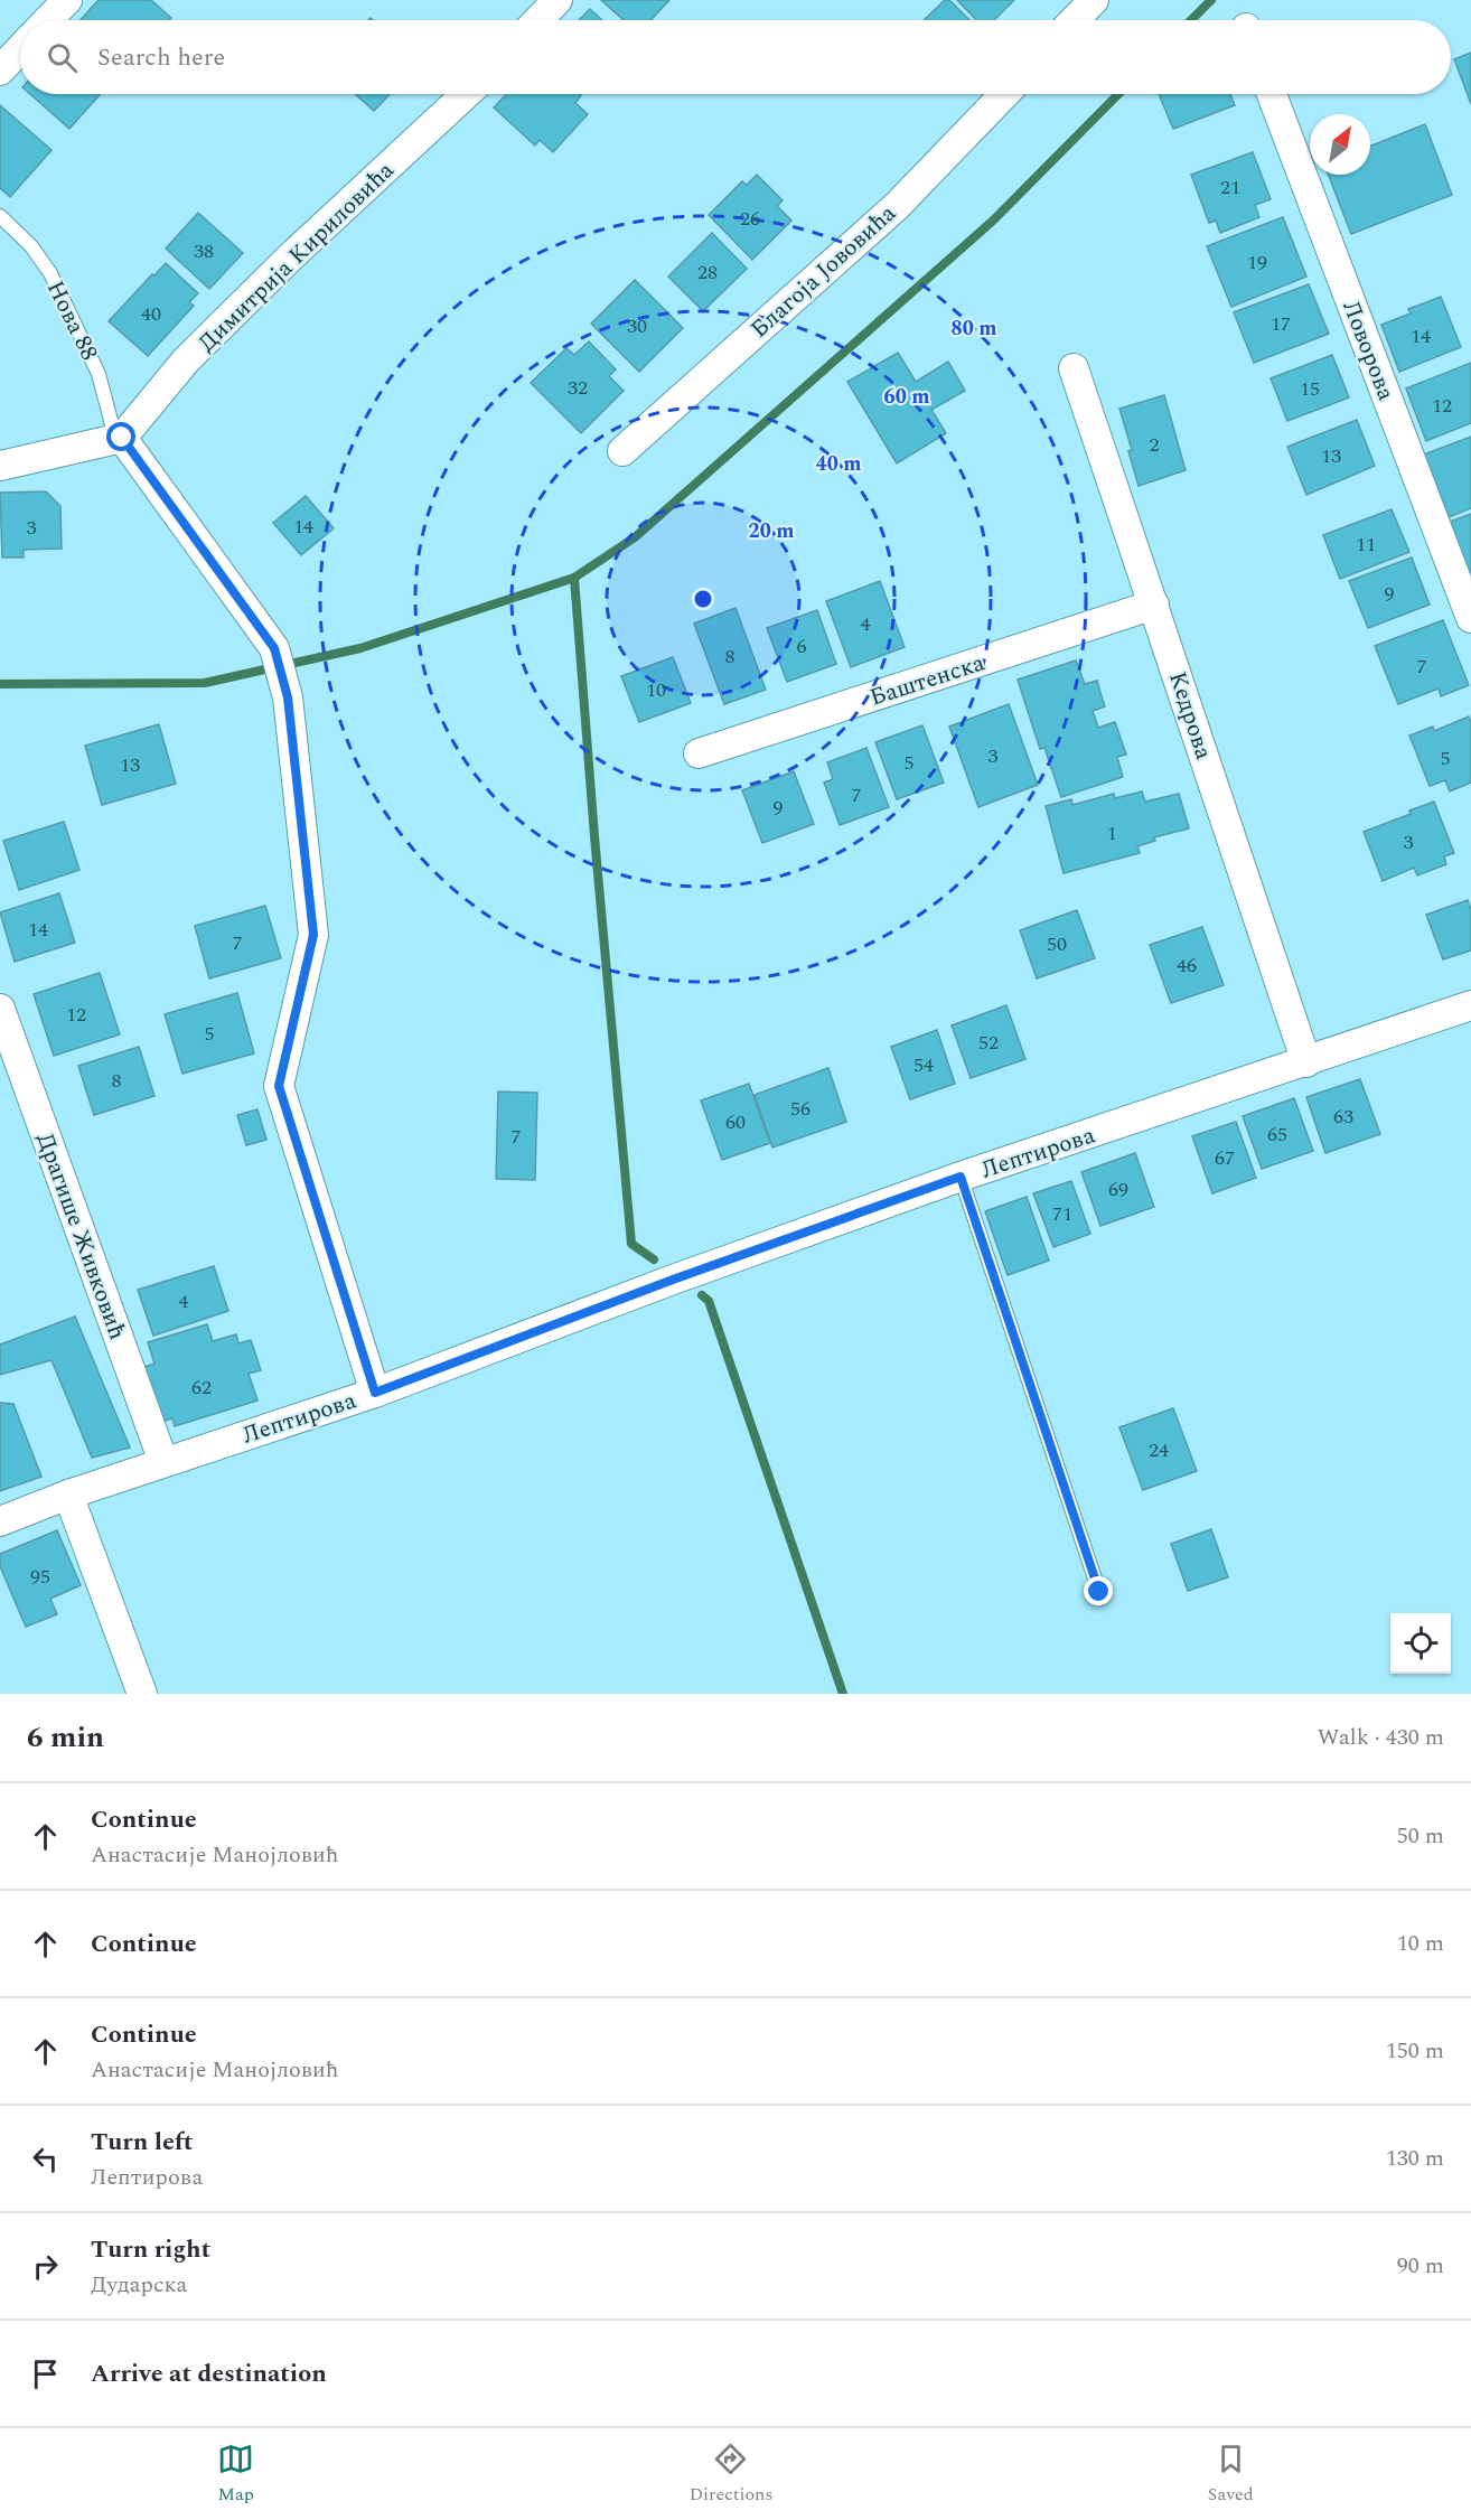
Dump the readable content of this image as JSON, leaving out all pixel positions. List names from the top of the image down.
{
  "streets": {
    "street": [
      "Димитрија Кириловића",
      "Благоја Јововића",
      "Ловорова",
      "Баштенска",
      "Кедрова",
      "Лептирова",
      "Драгише Живковић"
    ],
    "lane": ["Нова 88"]
  },
  "crossings": [
    ["Димитрија Кириловића", "Нова 88"],
    ["Баштенска", "Кедрова"],
    ["Кедрова", "Лептирова"],
    ["Лептирова", "Драгише Живковић"]
  ],
  "house_numbers": [
    "21",
    "26",
    "38",
    "19",
    "28",
    "40",
    "17",
    "30",
    "14",
    "32",
    "15",
    "12",
    "2",
    "13",
    "14",
    "3",
    "11",
    "9",
    "4",
    "6",
    "8",
    "7",
    "10",
    "3",
    "5",
    "5",
    "13",
    "7",
    "9",
    "1",
    "3",
    "14",
    "7",
    "50",
    "46",
    "12",
    "5",
    "52",
    "54",
    "8",
    "56",
    "63",
    "60",
    "65",
    "7",
    "67",
    "69",
    "71",
    "4",
    "62",
    "24",
    "95"
  ],
  "north": "top right",
  "page": {
    "search": "Search here",
    "heading": ["6 min", "Walk · 430 m"],
    "list": [
      ["Continue", "Анастасије Манојловић", "50 m"],
      ["Continue", "10 m"],
      ["Continue", "Анастасије Манојловић", "150 m"],
      ["Turn left", "Лептирова", "130 m"],
      ["Turn right", "Дударска", "90 m"],
      "Arrive at destination"
    ],
    "nav": ["Map", "Directions", "Saved"]
  },
  "rings": [
    "80 m",
    "60 m",
    "40 m",
    "20 m"
  ]
}
